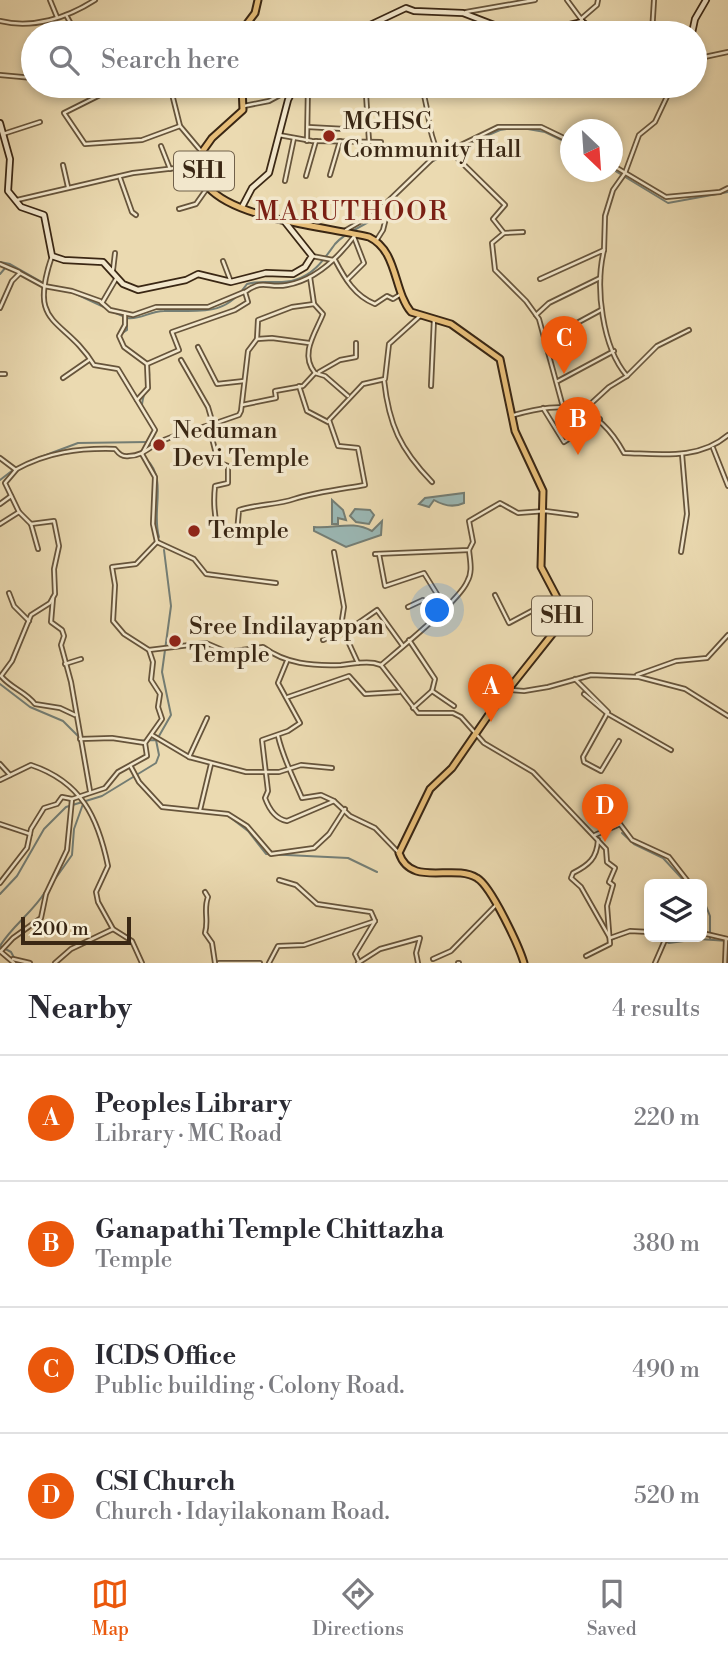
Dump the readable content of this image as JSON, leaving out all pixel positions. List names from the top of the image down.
{
  "streets": {
    "main road": ["SH1"]
  },
  "districts": ["MARUTHOOR"],
  "places": [
    "MGHSC Community Hall",
    "Neduman Devi Temple",
    "Temple",
    "Sree Indilayappan Temple"
  ],
  "scale_bar": "200 m",
  "north": "bottom right",
  "page": {
    "search": "Search here",
    "pins": [
      "C",
      "B",
      "A",
      "D"
    ],
    "scale": "200 m",
    "heading": ["Nearby", "4 results"],
    "list": [
      {
        "mark": "A",
        "name": "Peoples Library",
        "note": "Library · MC Road",
        "value": "220 m"
      },
      {
        "mark": "B",
        "name": "Ganapathi Temple Chittazha",
        "note": "Temple",
        "value": "380 m"
      },
      {
        "mark": "C",
        "name": "ICDS Office",
        "note": "Public building · Colony Road.",
        "value": "490 m"
      },
      {
        "mark": "D",
        "name": "CSI Church",
        "note": "Church · Idayilakonam Road.",
        "value": "520 m"
      }
    ],
    "nav": ["Map", "Directions", "Saved"]
  }
}
